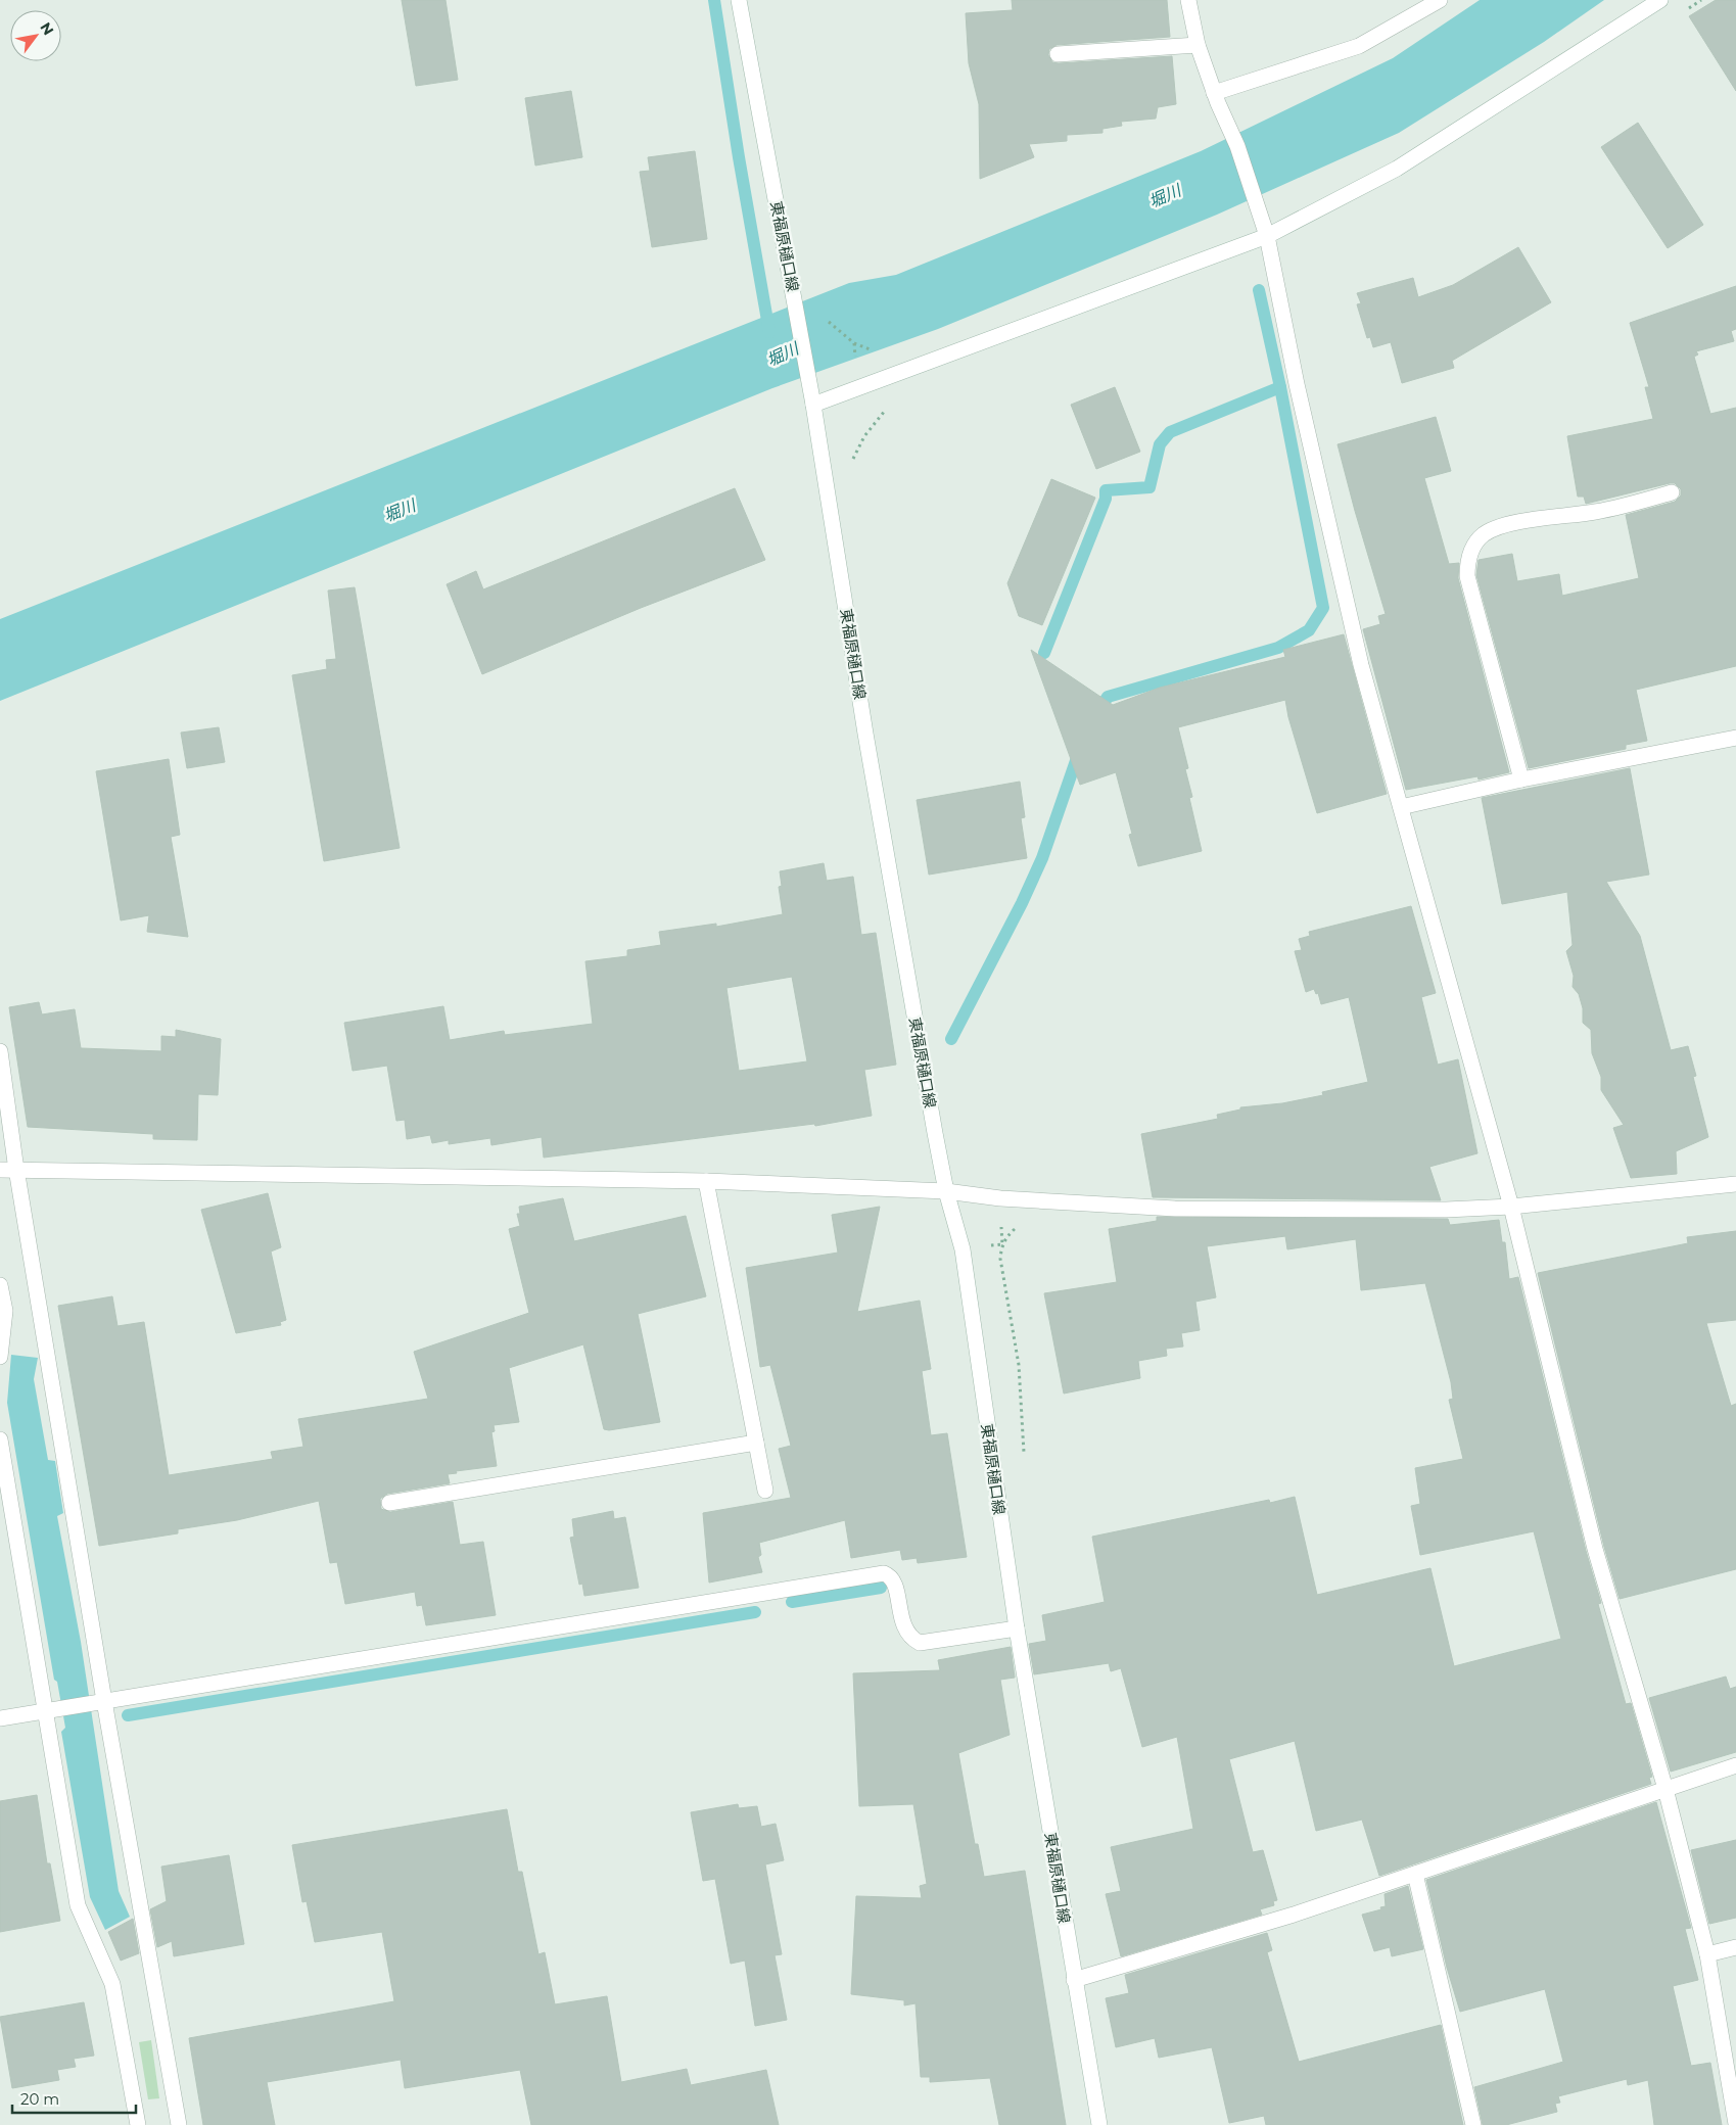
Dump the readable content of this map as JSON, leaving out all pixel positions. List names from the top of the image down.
{
  "streets": {
    "street": ["東福原樋口線"]
  },
  "water": ["堀川"],
  "scale_bar": "20 m",
  "north": "top right"
}
